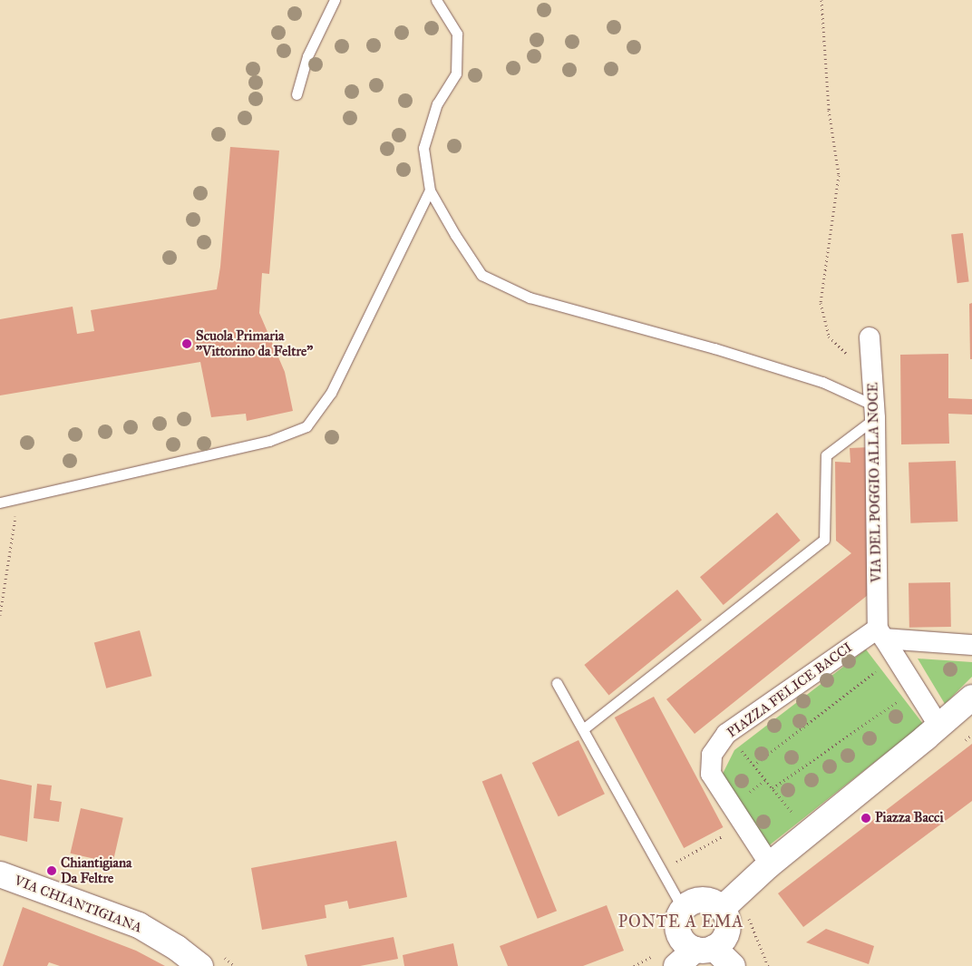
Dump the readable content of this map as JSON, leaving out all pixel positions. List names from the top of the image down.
{
  "streets": {
    "street": ["VIA DEL POGGIO ALLA NOCE", "PIAZZA FELICE BACCI", "VIA CHIANTIGIANA"]
  },
  "crossings": [
    ["VIA DEL POGGIO ALLA NOCE", "PIAZZA FELICE BACCI"]
  ],
  "districts": ["PONTE A EMA"],
  "places": ["Scuola Primaria \"Vittorino da Feltre\"", "Piazza Bacci", "Chiantigiana Da Feltre"]
}
